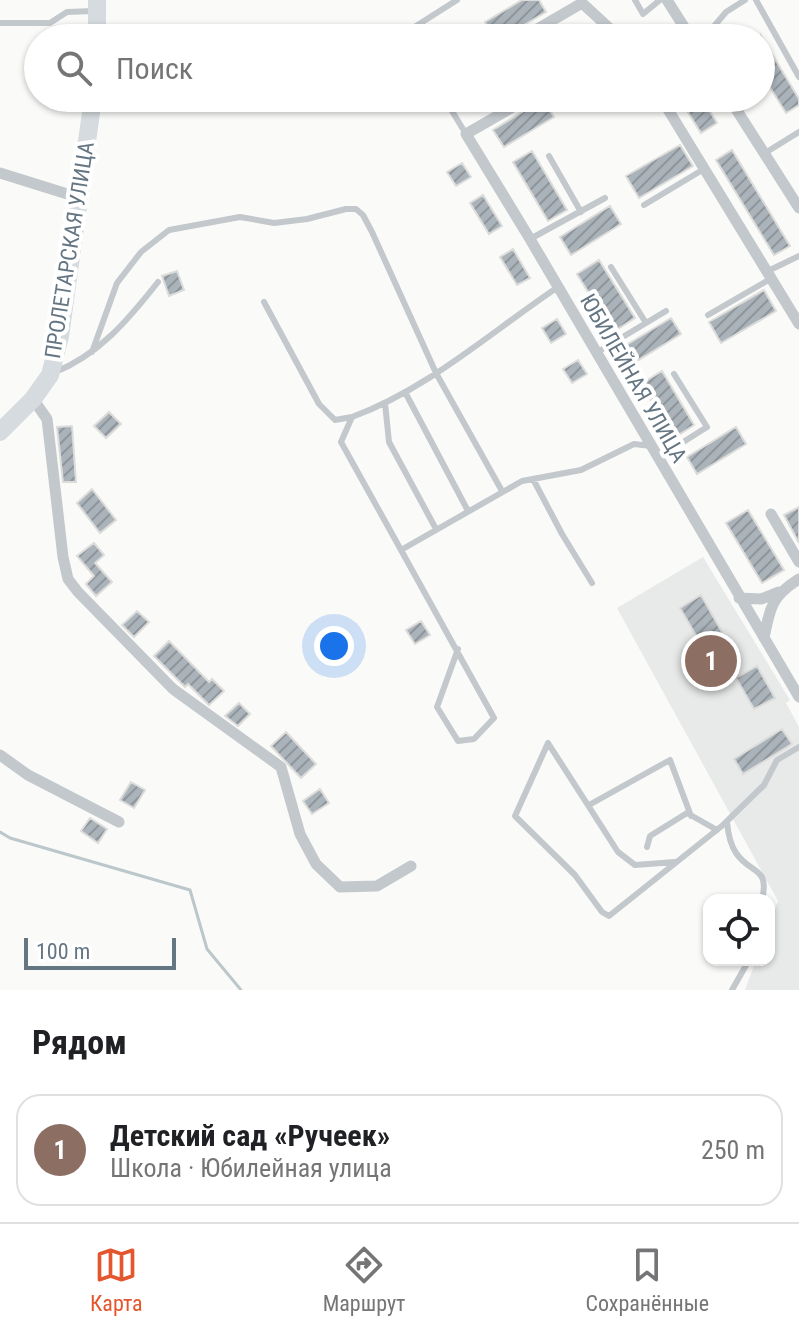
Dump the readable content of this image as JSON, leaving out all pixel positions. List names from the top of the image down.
{
  "streets": {
    "main road": ["ПРОЛЕТАРСКАЯ УЛИЦА"],
    "street": ["ЮБИЛЕЙНАЯ УЛИЦА"]
  },
  "scale_bar": "100 m",
  "page": {
    "search": "Поиск",
    "pins": "1",
    "scale": "100 m",
    "heading": "Рядом",
    "list": [
      {
        "mark": "1",
        "name": "Детский сад «Ручеек»",
        "note": "Школа · Юбилейная улица",
        "value": "250 m"
      }
    ],
    "nav": ["Карта", "Маршрут", "Сохранённые"]
  }
}
